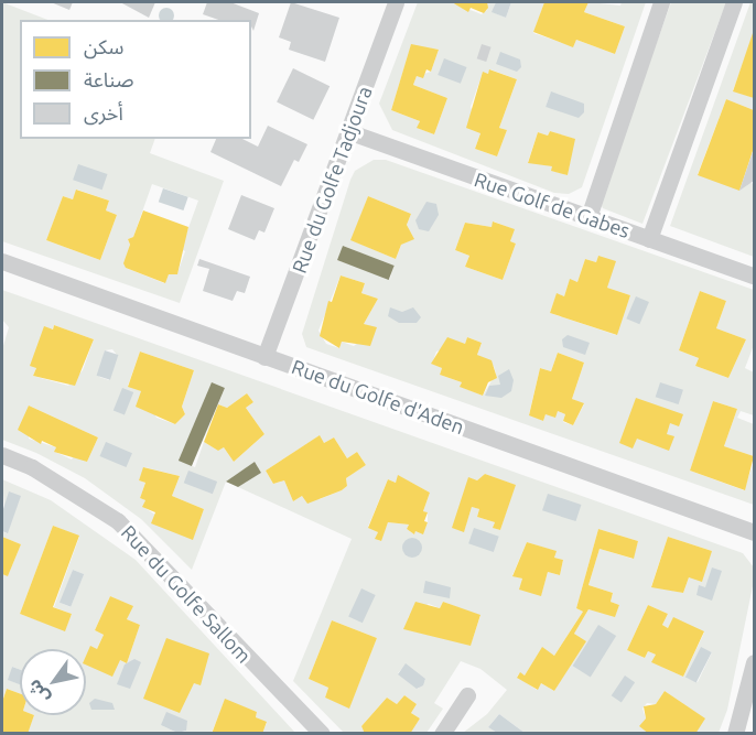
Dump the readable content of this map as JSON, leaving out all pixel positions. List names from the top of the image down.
{
  "streets": {
    "street": [
      "Rue du Golfe Tadjoura",
      "Rue Golf de Gabes",
      "Rue du Golfe d'Aden",
      "Rue du Golfe Sallom"
    ]
  },
  "crossings": [
    ["Rue du Golfe Tadjoura", "Rue Golf de Gabes"],
    ["Rue du Golfe Tadjoura", "Rue du Golfe d'Aden"]
  ],
  "legend": ["سكن", "صناعة", "أخرى"],
  "north": "bottom left"
}
